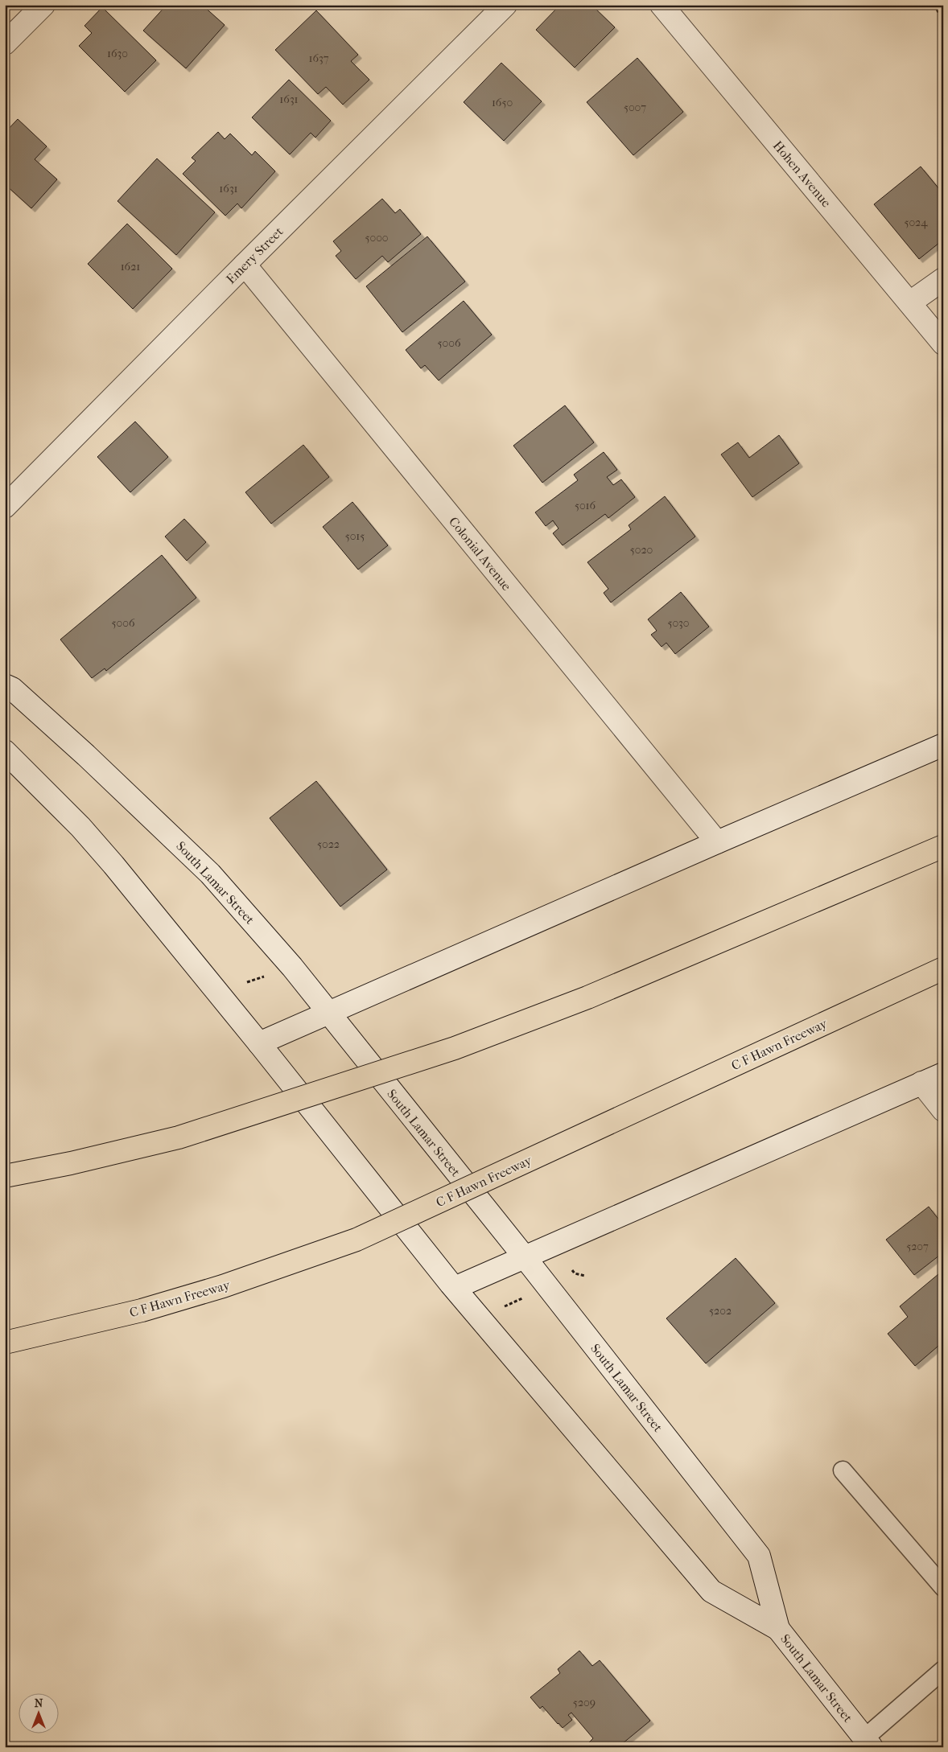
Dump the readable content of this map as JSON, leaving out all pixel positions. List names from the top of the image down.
{
  "streets": {
    "highway": ["C F Hawn Freeway"],
    "main road": [
      "Hohen Avenue",
      "Emery Street",
      "Colonial Avenue",
      "South Lamar Street"
    ]
  },
  "crossings": [
    ["Emery Street", "Colonial Avenue"]
  ],
  "house_numbers": [
    "1630",
    "1637",
    "1631",
    "1650",
    "5007",
    "1631",
    "5024",
    "5000",
    "1621",
    "5006",
    "5016",
    "5015",
    "5020",
    "5006",
    "5030",
    "5022",
    "5207",
    "5202",
    "5209"
  ],
  "north": "top"
}
